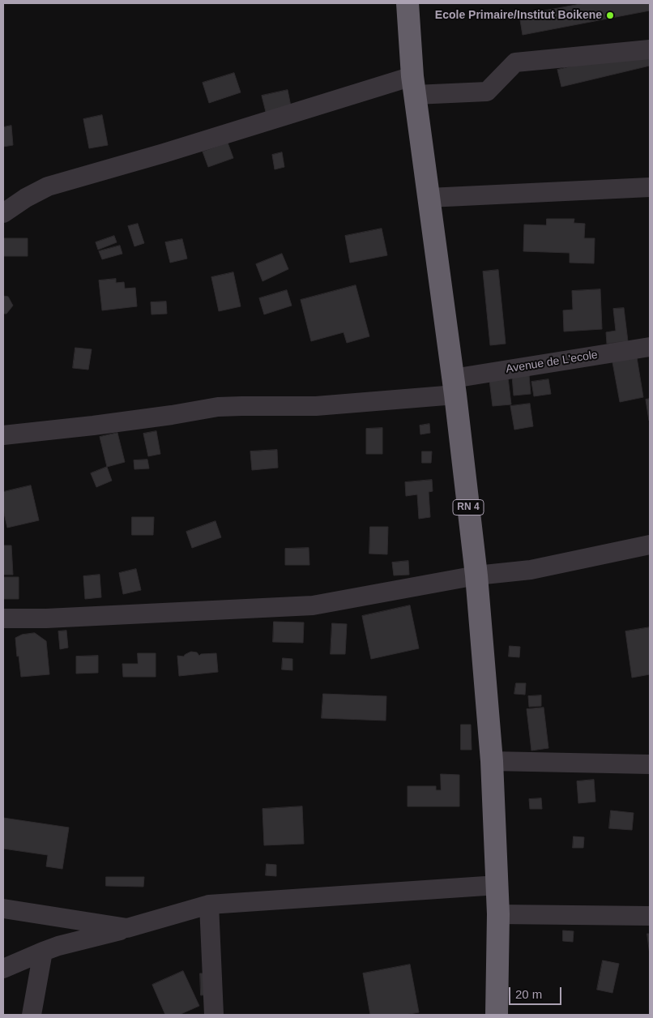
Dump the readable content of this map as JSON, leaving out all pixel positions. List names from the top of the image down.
{
  "streets": {
    "highway": ["RN 4"],
    "street": ["Avenue de L'ecole"]
  },
  "crossings": [
    ["Avenue de L'ecole", "RN 4"]
  ],
  "places": ["Ecole Primaire/Institut Boikene"],
  "scale_bar": "20 m"
}
